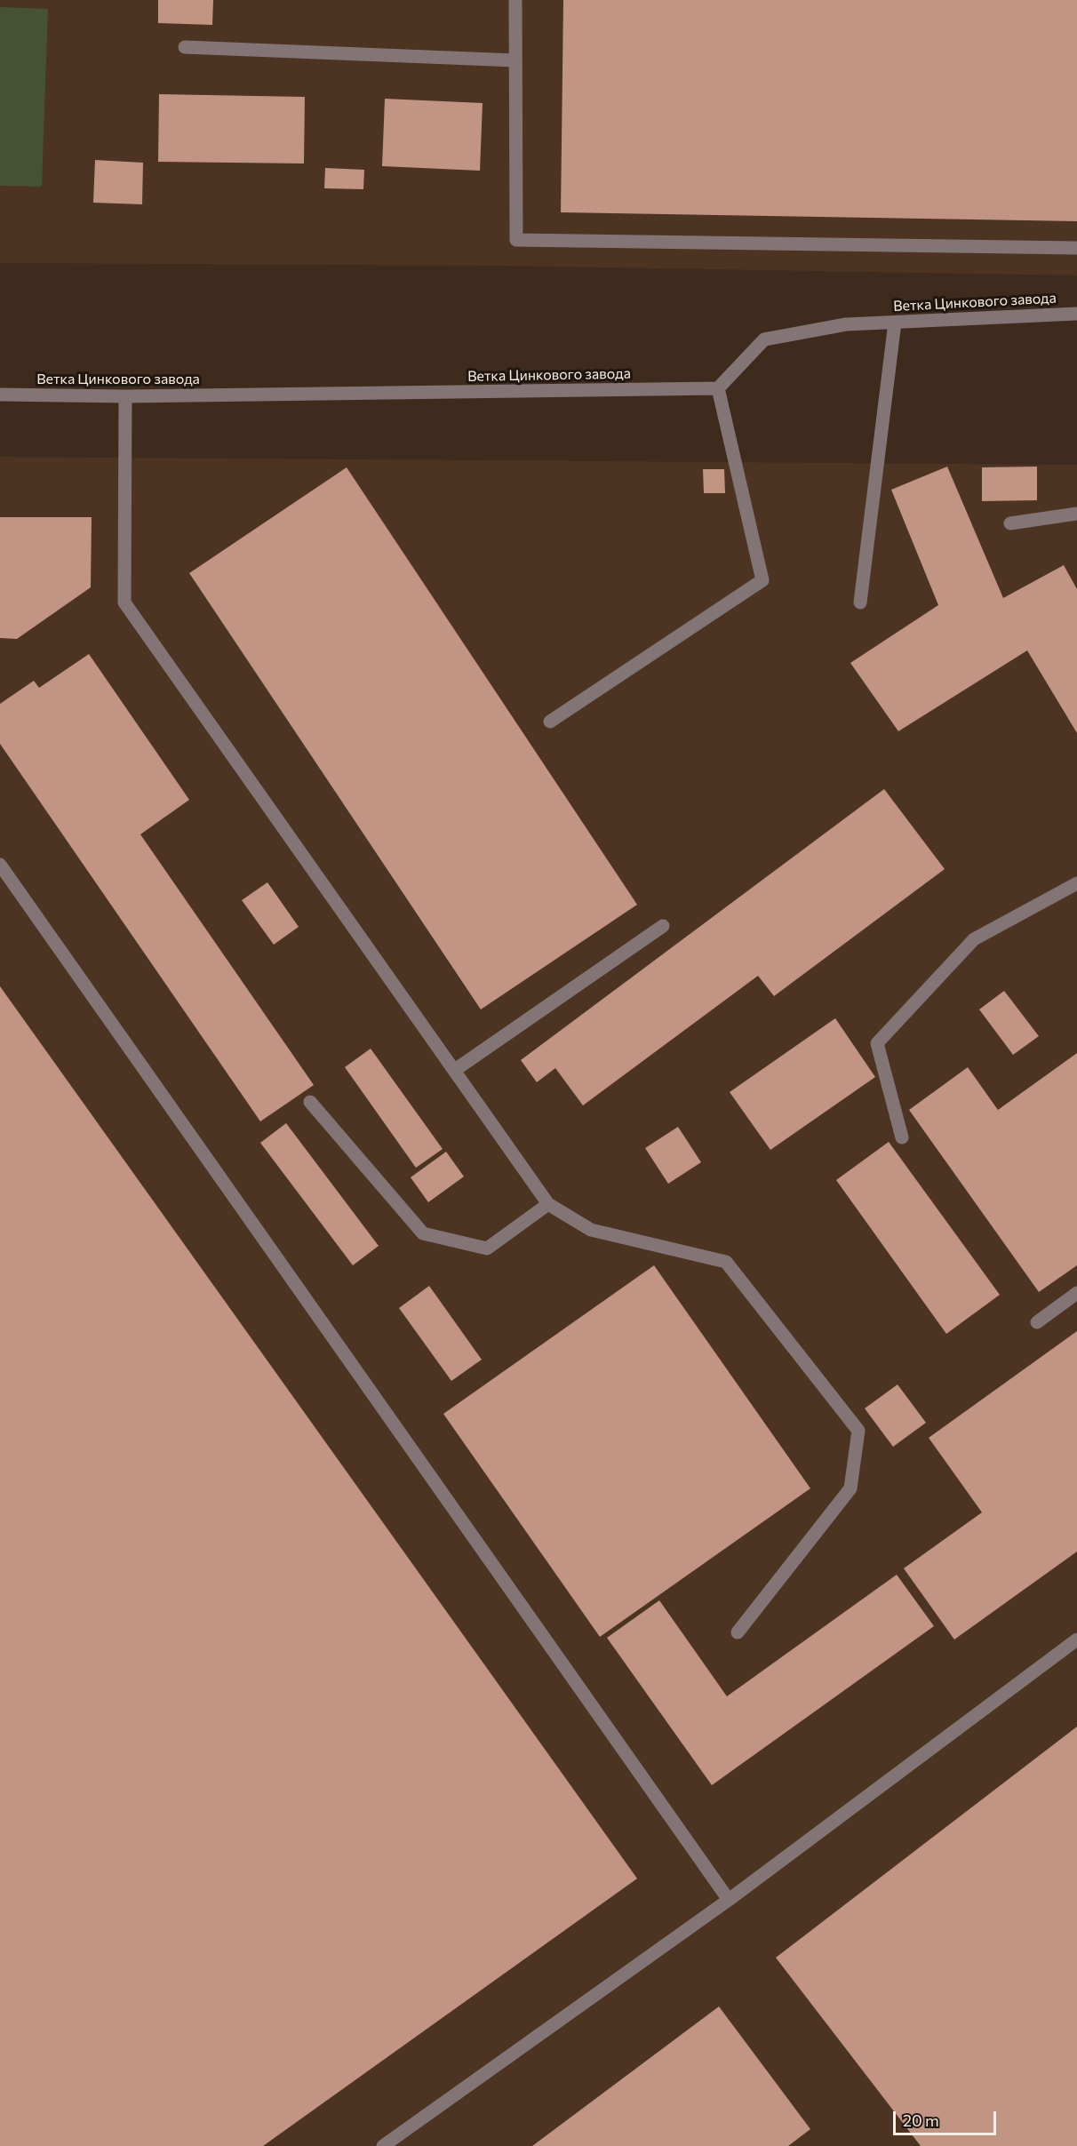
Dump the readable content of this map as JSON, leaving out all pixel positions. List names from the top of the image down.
{
  "streets": {
    "street": ["Ветка Цинкового завода"]
  },
  "scale_bar": "20 m"
}
